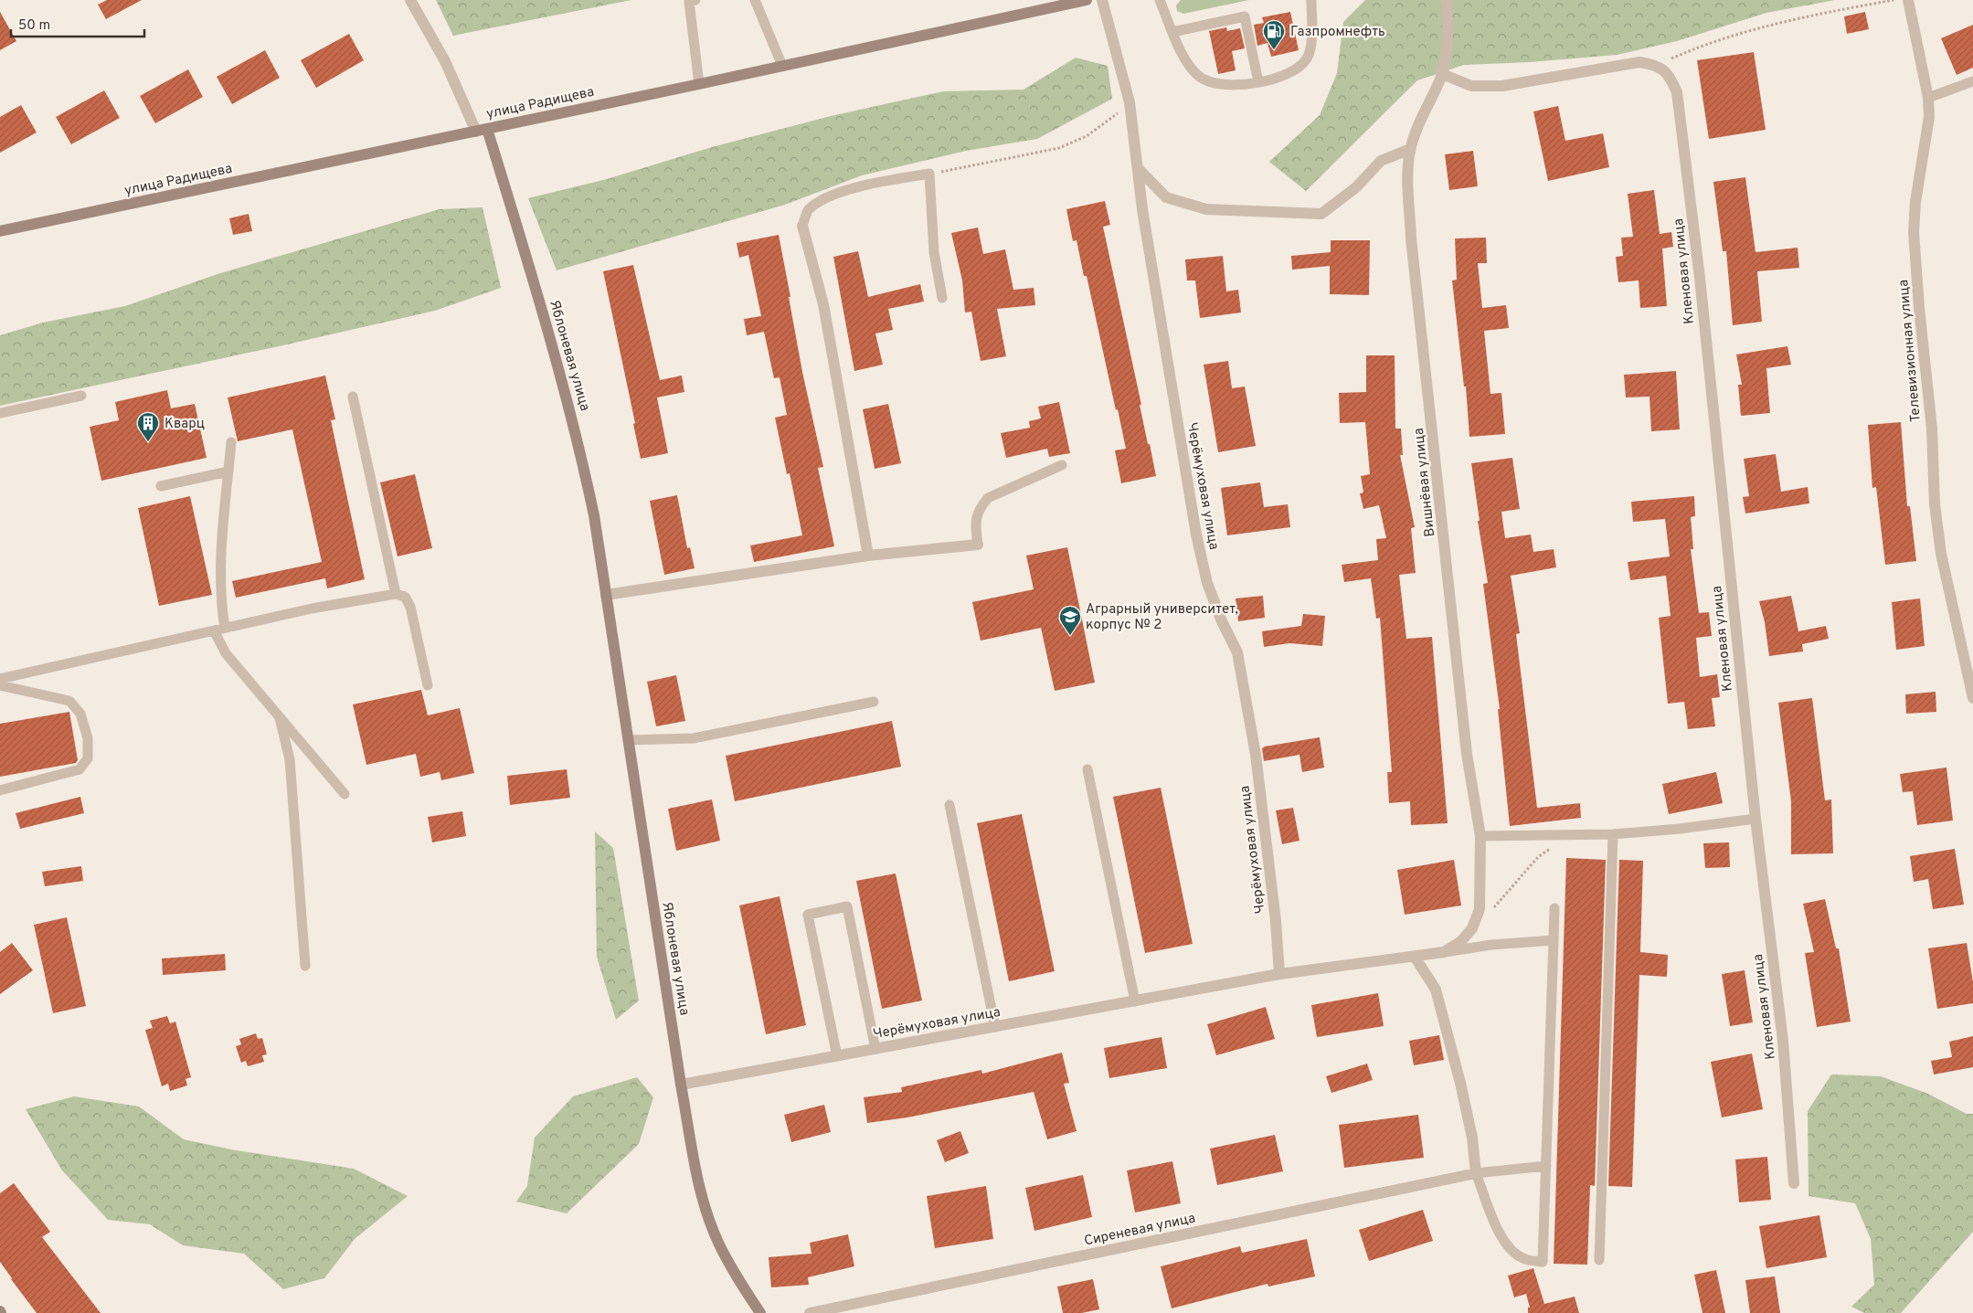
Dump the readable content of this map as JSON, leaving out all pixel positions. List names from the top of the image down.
{
  "streets": {
    "street": [
      "улица Радищева",
      "Кленовая улица",
      "Телевизионная улица",
      "Яблоневая улица",
      "Вишнёвая улица",
      "Черёмуховая улица",
      "Сиреневая улица"
    ]
  },
  "crossings": [
    ["улица Радищева", "Яблоневая улица"],
    ["Яблоневая улица", "Черёмуховая улица"],
    ["Вишнёвая улица", "Черёмуховая улица"]
  ],
  "places": {
    "fuel station": ["Газпромнефть"],
    "building": ["Кварц"],
    "school or university": ["Аграрный университет, корпус № 2"]
  },
  "scale_bar": "50 m"
}
